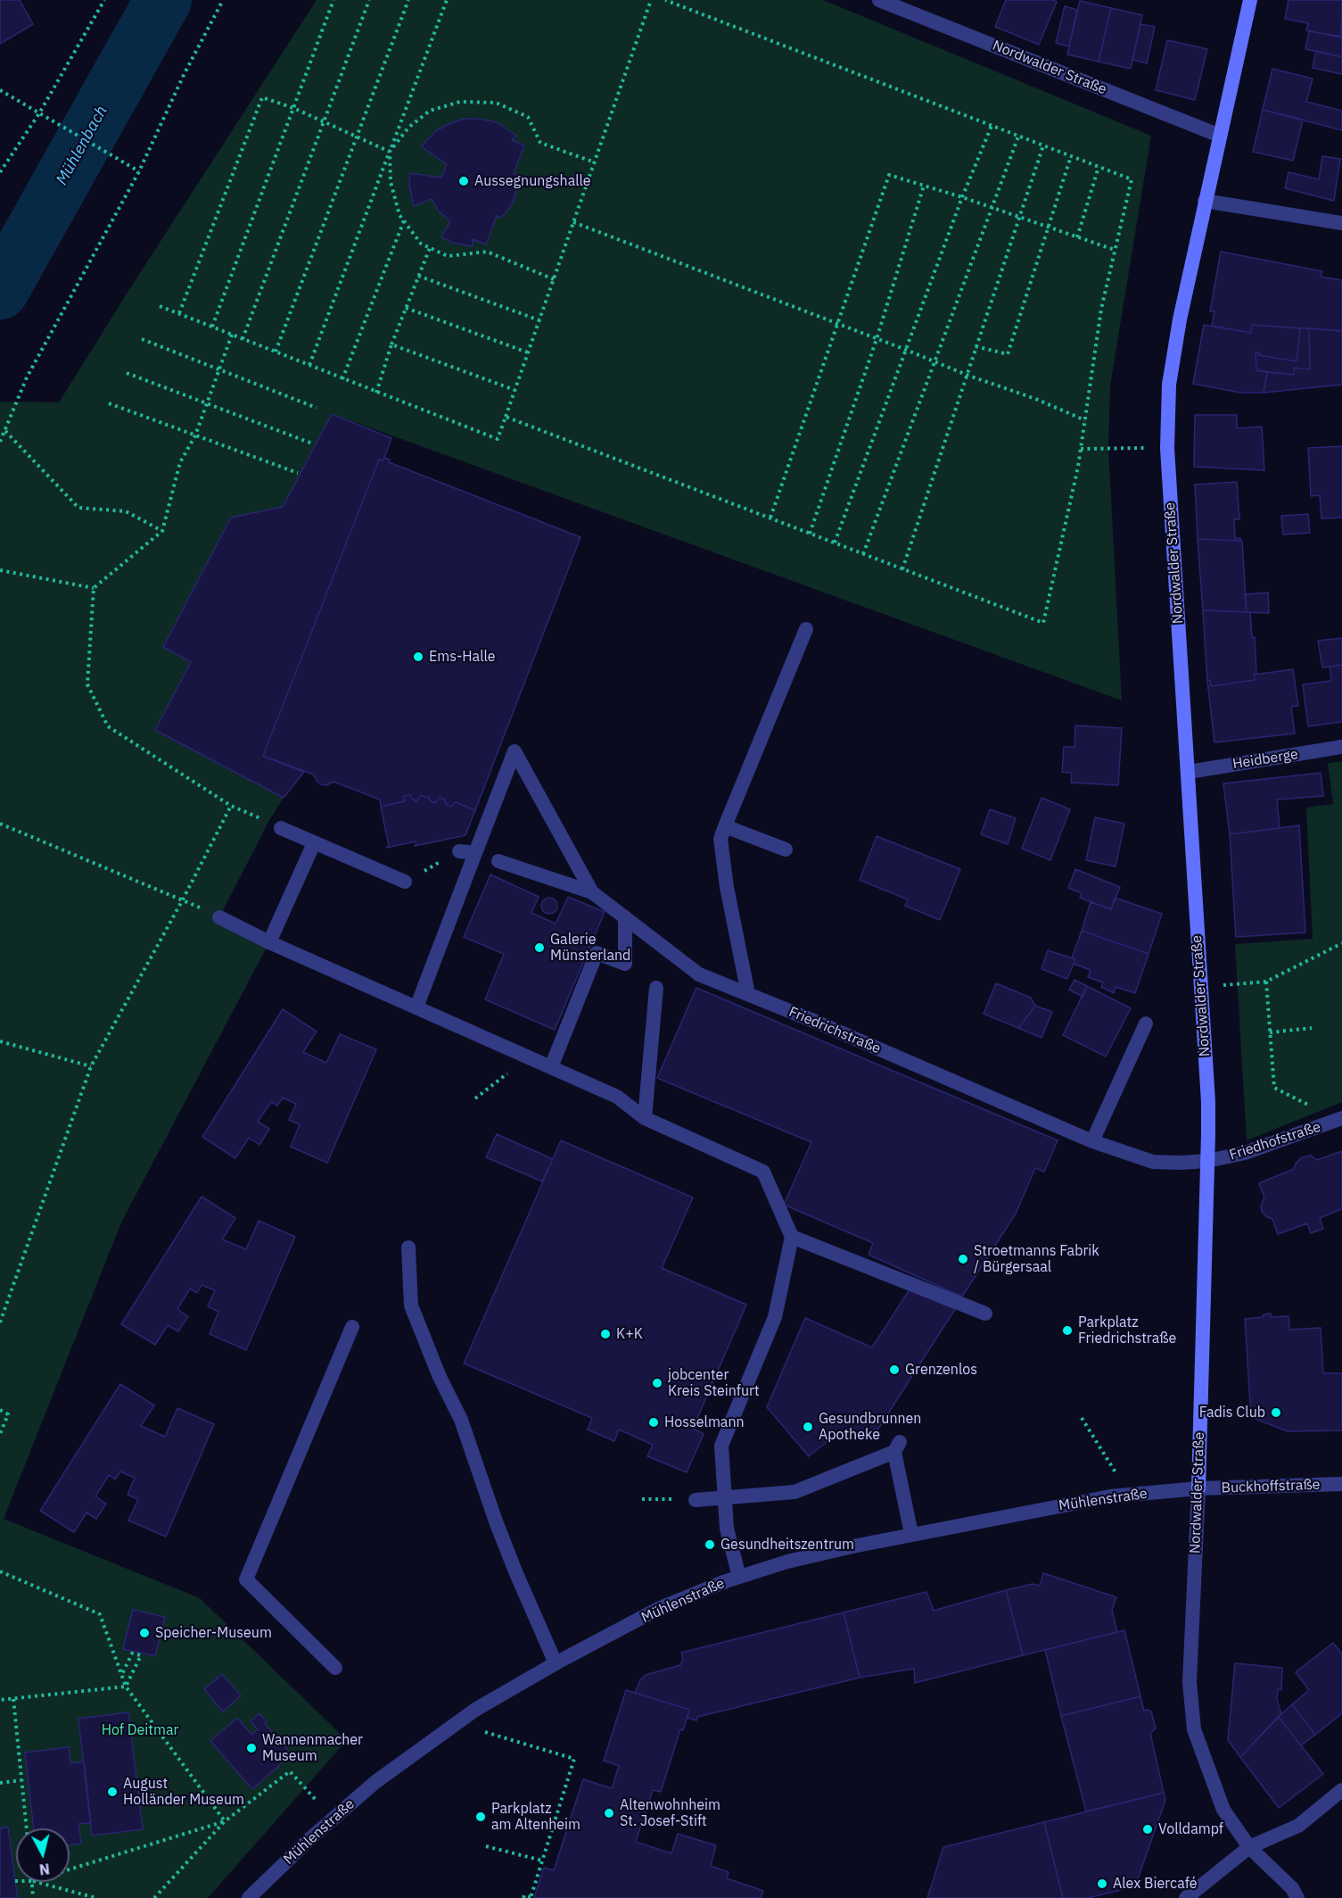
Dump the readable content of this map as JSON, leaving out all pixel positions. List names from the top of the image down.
{
  "streets": {
    "main road": ["Nordwalder Straße"],
    "street": [
      "Heidberge",
      "Friedrichstraße",
      "Friedhofstraße",
      "Buckhoffstraße",
      "Mühlenstraße"
    ]
  },
  "crossings": [
    ["Nordwalder Straße", "Heidberge"],
    ["Nordwalder Straße", "Friedrichstraße"],
    ["Nordwalder Straße", "Friedhofstraße"],
    ["Nordwalder Straße", "Buckhoffstraße"],
    ["Nordwalder Straße", "Mühlenstraße"],
    ["Friedrichstraße", "Friedhofstraße"],
    ["Buckhoffstraße", "Mühlenstraße"]
  ],
  "water": ["Mühlenbach"],
  "parks": ["Hof Deitmar"],
  "places": [
    "Aussegnungshalle",
    "Ems-Halle",
    "Galerie Münsterland",
    "Stroetmanns Fabrik / Bürgersaal",
    "Parkplatz Friedrichstraße",
    "K+K",
    "Grenzenlos",
    "jobcenter Kreis Steinfurt",
    "Fadis Club",
    "Hosselmann",
    "Gesundbrunnen Apotheke",
    "Gesundheitszentrum",
    "Speicher-Museum",
    "Wannenmacher Museum",
    "August Holländer Museum",
    "Altenwohnheim St. Josef-Stift",
    "Parkplatz am Altenheim",
    "Volldampf",
    "Alex Biercafé"
  ],
  "north": "bottom"
}
